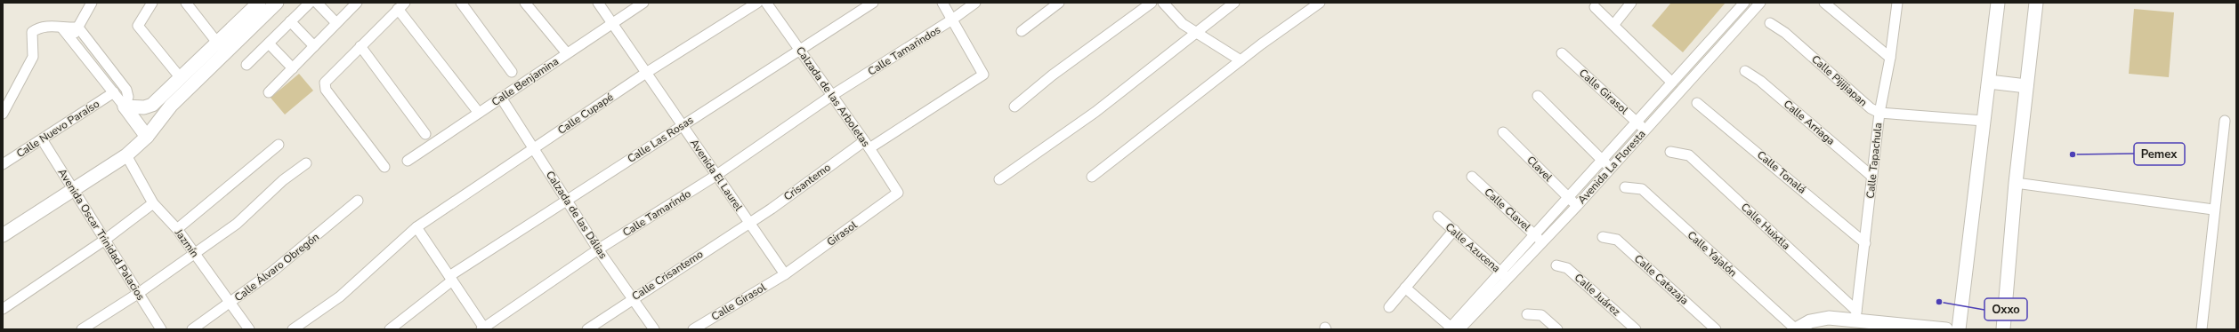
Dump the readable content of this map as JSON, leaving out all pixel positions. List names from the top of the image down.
{
  "streets": {
    "street": [
      "Calle Tamarindos",
      "Calle Pijijiapan",
      "Calle Benjamina",
      "Calle Girasol",
      "Calzada de las Arboletas",
      "Calle Cupapé",
      "Calle Arriaga",
      "Calle Nuevo Paraíso",
      "Calle Las Rosas",
      "Calle Tapachula",
      "Avenida La Floresta",
      "Clavel",
      "Calle Tonalá",
      "Avenida El Laurel",
      "Crisantemo",
      "Calle Clavel",
      "Calle Tamarindo",
      "Calzada de las Dálias",
      "Calle Huixtla",
      "Girasol",
      "Avenida Oscar Trinidad Palacios",
      "Jazmín",
      "Calle Azucena",
      "Calle Yajalón",
      "Calle Álvaro Obregón",
      "Calle Crisantemo",
      "Calle Catazaja",
      "Calle Juárez"
    ]
  },
  "crossings": [
    ["Calle Tamarindos", "Calzada de las Arboletas"],
    ["Calle Tamarindos", "Crisantemo"],
    ["Calle Tamarindos", "Calle Tamarindo"],
    ["Calle Pijijiapan", "Calle Tapachula"],
    ["Calle Benjamina", "Avenida El Laurel"],
    ["Calle Benjamina", "Calzada de las Dálias"],
    ["Calle Girasol", "Avenida La Floresta"],
    ["Calle Girasol", "Avenida El Laurel"],
    ["Calle Girasol", "Girasol"],
    ["Calzada de las Arboletas", "Calle Las Rosas"],
    ["Calzada de las Arboletas", "Crisantemo"],
    ["Calzada de las Arboletas", "Calle Tamarindo"],
    ["Calzada de las Arboletas", "Girasol"],
    ["Calle Cupapé", "Avenida El Laurel"],
    ["Calle Cupapé", "Calzada de las Dálias"],
    ["Calle Arriaga", "Calle Tapachula"],
    ["Calle Nuevo Paraíso", "Avenida Oscar Trinidad Palacios"],
    ["Calle Las Rosas", "Avenida El Laurel"],
    ["Calle Las Rosas", "Calzada de las Dálias"],
    ["Calle Tapachula", "Calle Tonalá"],
    ["Calle Tapachula", "Calle Huixtla"],
    ["Avenida La Floresta", "Clavel"],
    ["Avenida La Floresta", "Calle Clavel"],
    ["Avenida La Floresta", "Calle Azucena"],
    ["Avenida El Laurel", "Crisantemo"],
    ["Avenida El Laurel", "Calle Tamarindo"],
    ["Avenida El Laurel", "Girasol"],
    ["Avenida El Laurel", "Calle Crisantemo"],
    ["Crisantemo", "Calle Crisantemo"],
    ["Calle Tamarindo", "Calzada de las Dálias"],
    ["Calzada de las Dálias", "Calle Crisantemo"],
    ["Jazmín", "Calle Álvaro Obregón"]
  ],
  "places": ["Pemex", "Oxxo"]
}
